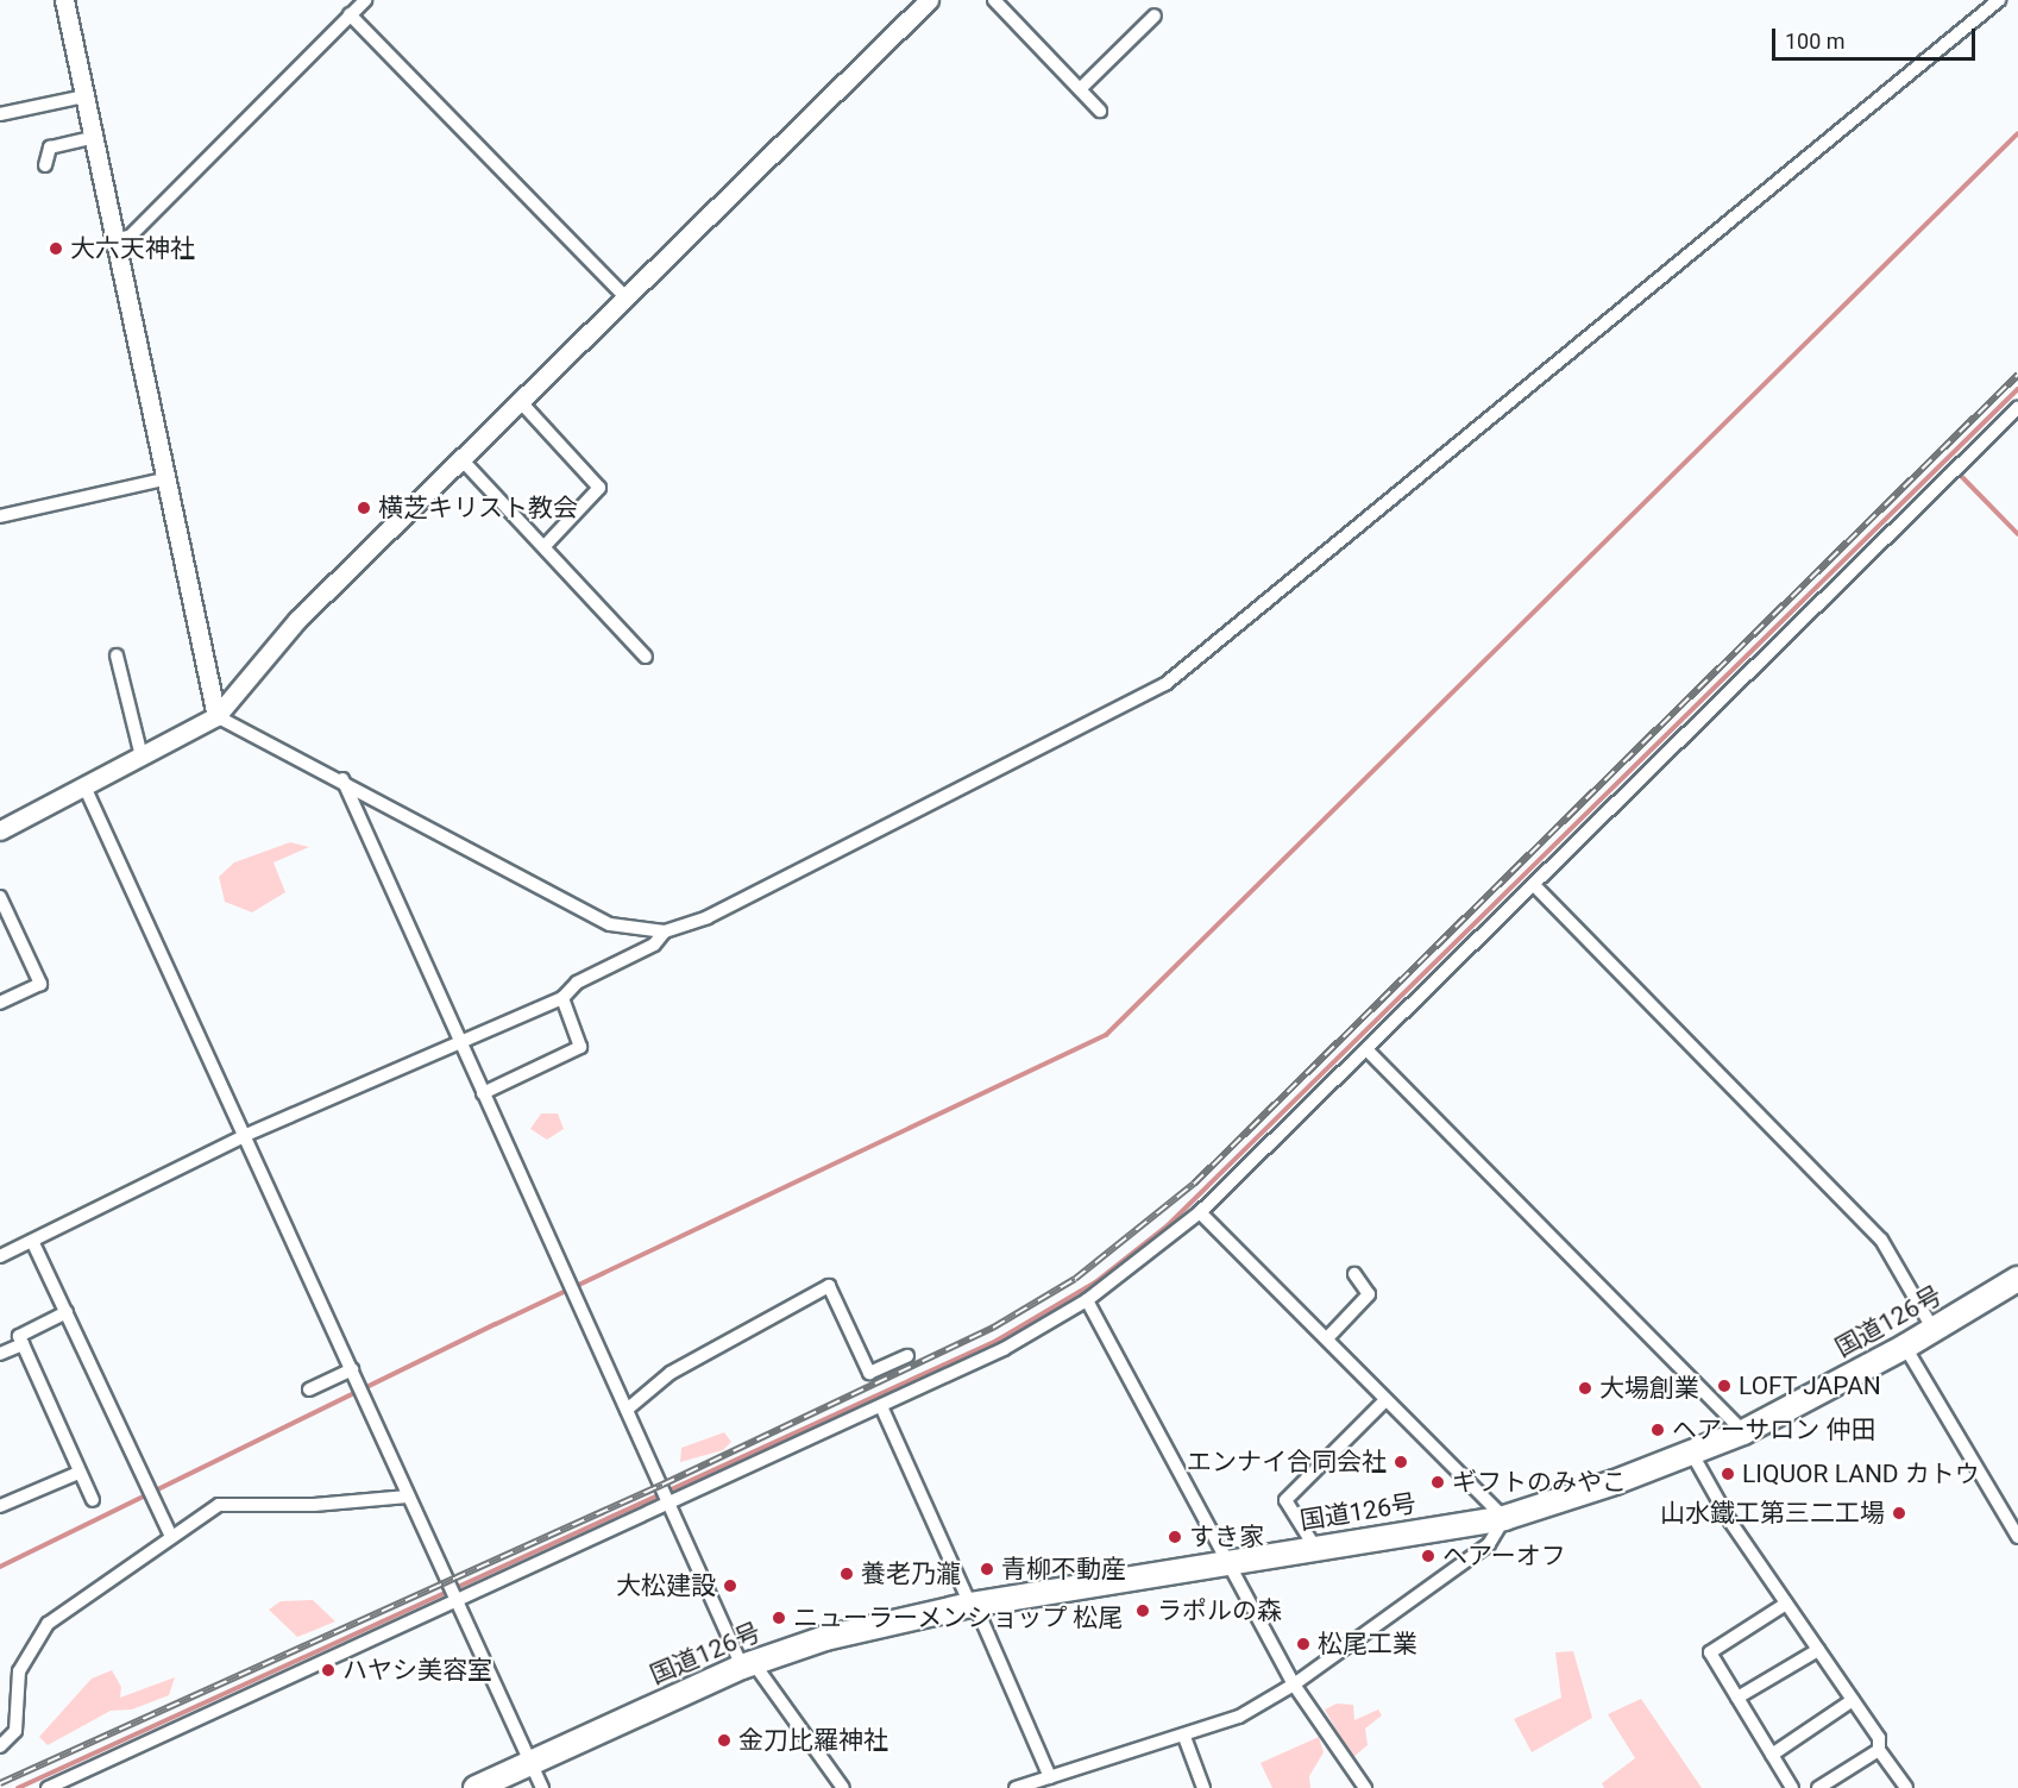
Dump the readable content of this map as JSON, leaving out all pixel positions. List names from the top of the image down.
{
  "streets": {
    "highway": ["国道126号"]
  },
  "places": [
    "大六天神社",
    "横芝キリスト教会",
    "LOFT JAPAN",
    "大場創業",
    "ヘアーサロン 仲田",
    "エンナイ合同会社",
    "LIQUOR LAND カトウ",
    "ギフトのみやこ",
    "山水鐵工第三二工場",
    "すき家",
    "ヘアーオフ",
    "青柳不動産",
    "養老乃瀧",
    "大松建設",
    "ラポルの森",
    "ニューラーメンショップ 松尾",
    "松尾工業",
    "ハヤシ美容室",
    "金刀比羅神社"
  ],
  "scale_bar": "100 m"
}
